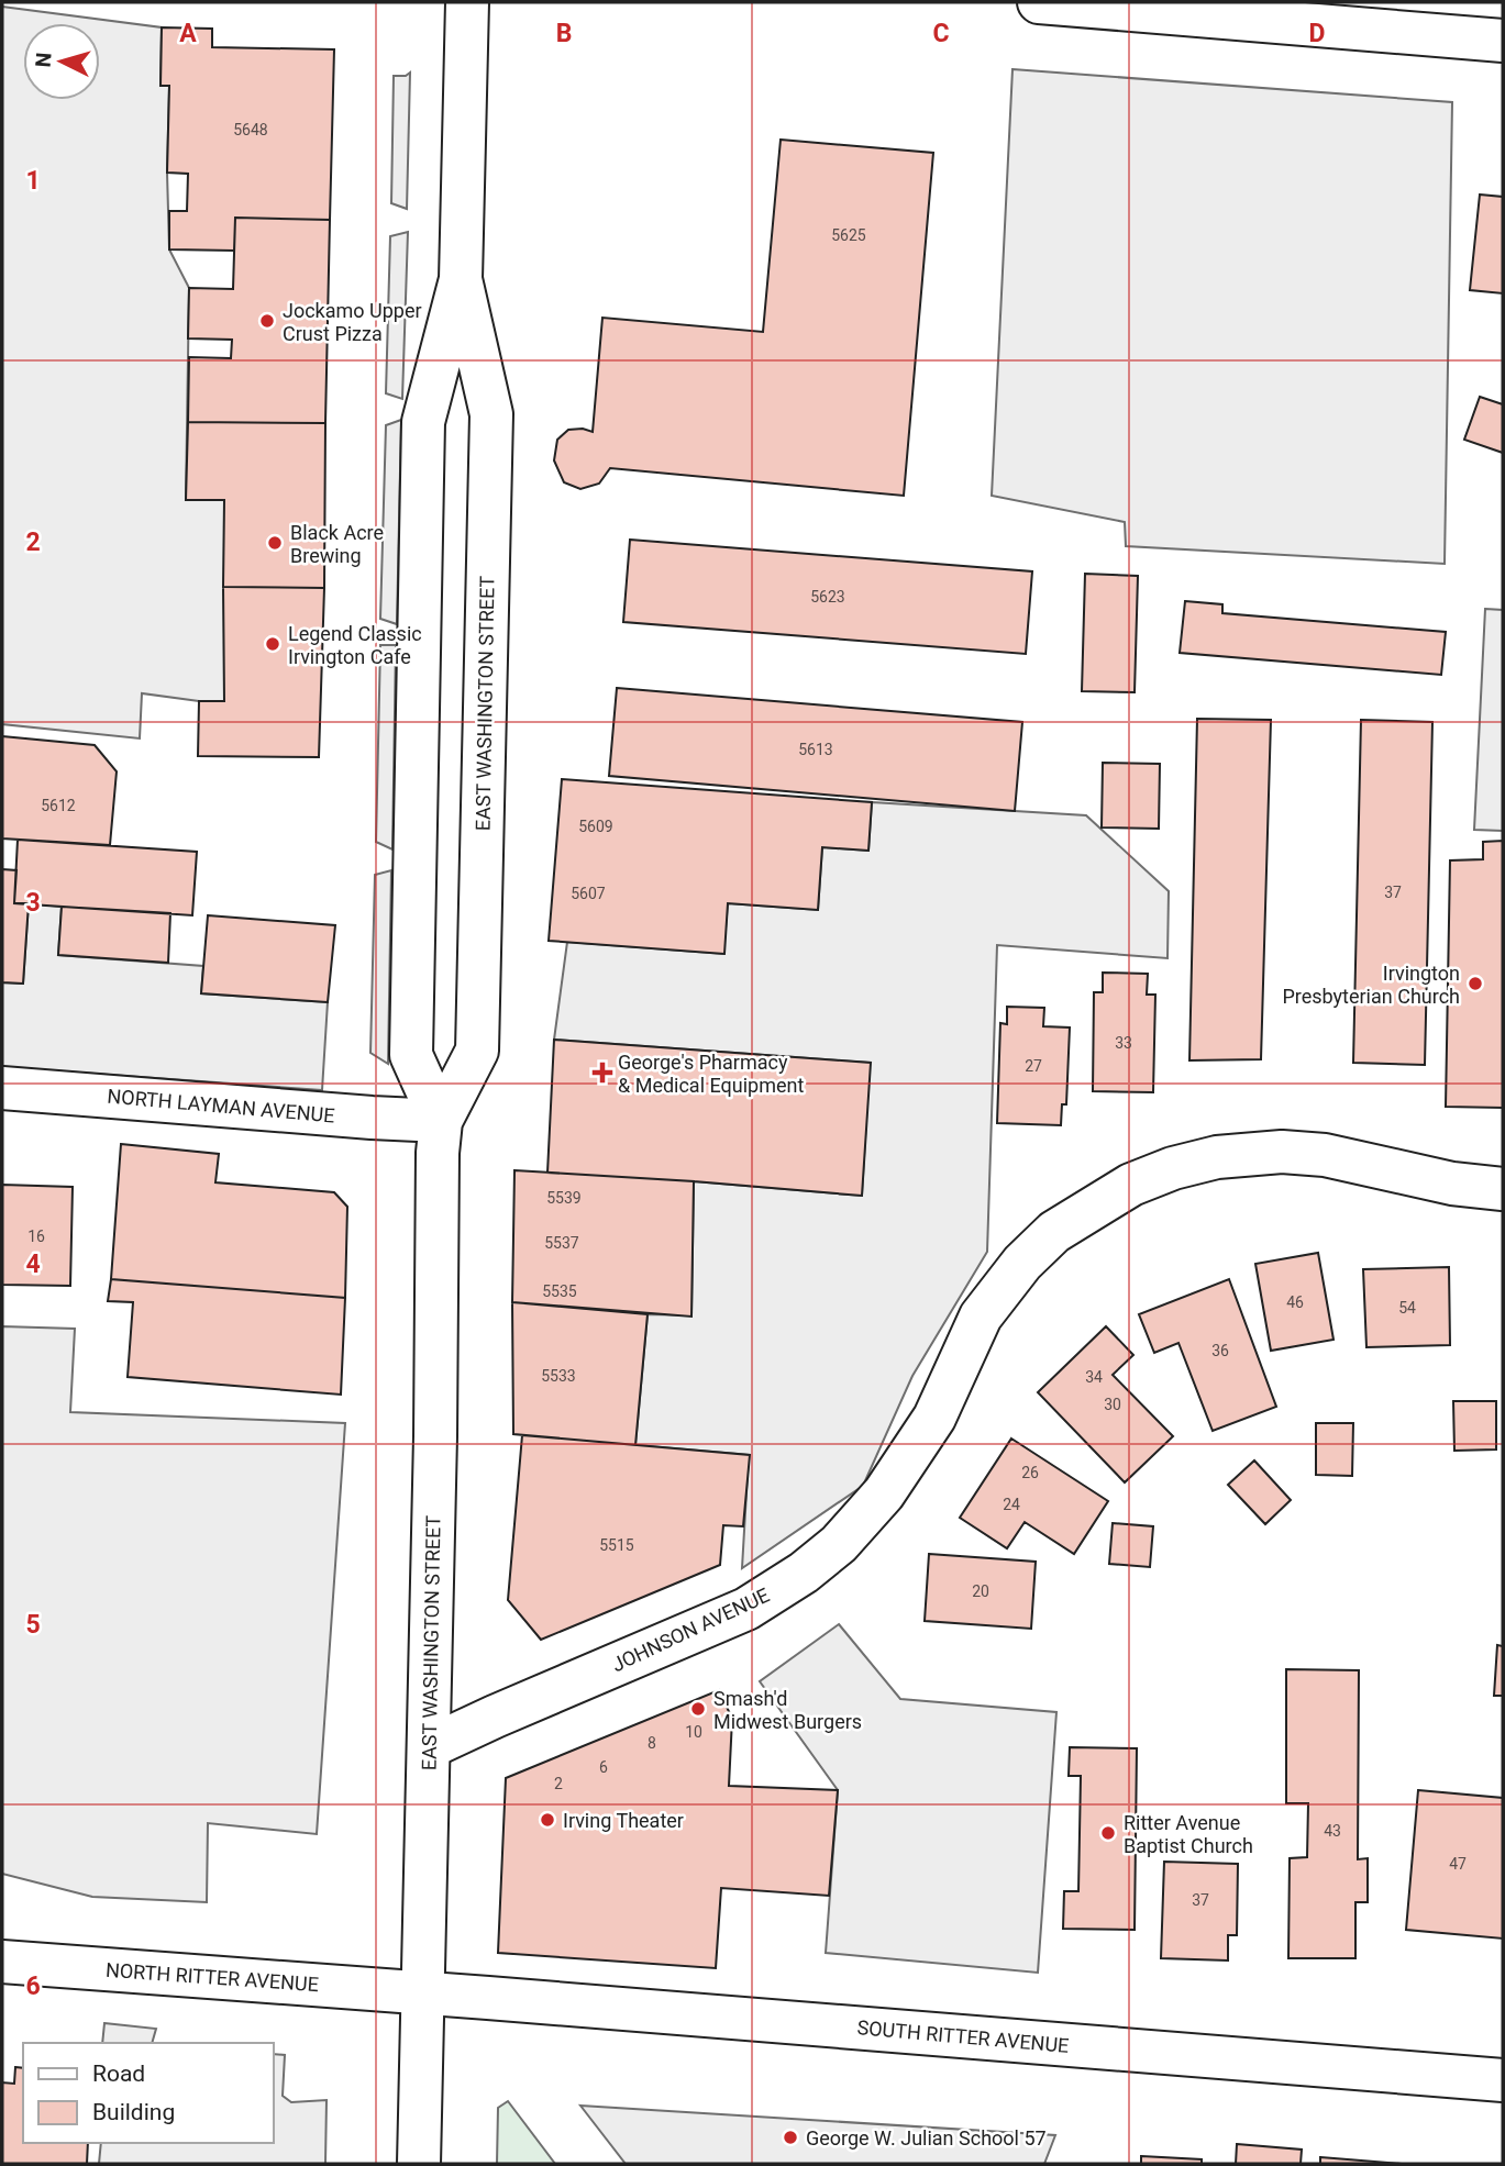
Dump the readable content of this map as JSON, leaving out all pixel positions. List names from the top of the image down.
{
  "streets": {
    "street": [
      "EAST WASHINGTON STREET",
      "NORTH LAYMAN AVENUE",
      "JOHNSON AVENUE",
      "NORTH RITTER AVENUE",
      "SOUTH RITTER AVENUE"
    ]
  },
  "crossings": [
    ["EAST WASHINGTON STREET", "NORTH LAYMAN AVENUE"],
    ["EAST WASHINGTON STREET", "JOHNSON AVENUE"],
    ["EAST WASHINGTON STREET", "NORTH RITTER AVENUE"],
    ["EAST WASHINGTON STREET", "SOUTH RITTER AVENUE"],
    ["NORTH RITTER AVENUE", "SOUTH RITTER AVENUE"]
  ],
  "places": {
    "other": [
      "Jockamo Upper Crust Pizza",
      "Black Acre Brewing",
      "Legend Classic Irvington Cafe",
      "Irvington Presbyterian Church",
      "Smash'd Midwest Burgers",
      "Irving Theater",
      "Ritter Avenue Baptist Church",
      "George W. Julian School 57"
    ],
    "health": ["George's Pharmacy & Medical Equipment"]
  },
  "house_numbers": [
    "5648",
    "5625",
    "5623",
    "5613",
    "5612",
    "5609",
    "37",
    "5607",
    "33",
    "27",
    "5539",
    "16",
    "5537",
    "5535",
    "46",
    "54",
    "36",
    "5533",
    "34",
    "30",
    "26",
    "24",
    "5515",
    "20",
    "10",
    "8",
    "6",
    "2",
    "43",
    "47",
    "37"
  ],
  "legend": ["Road", "Building"],
  "north": "left",
  "grid": {
    "columns": [
      "A",
      "B",
      "C",
      "D"
    ],
    "rows": [
      "1",
      "2",
      "3",
      "4",
      "5",
      "6"
    ]
  }
}
